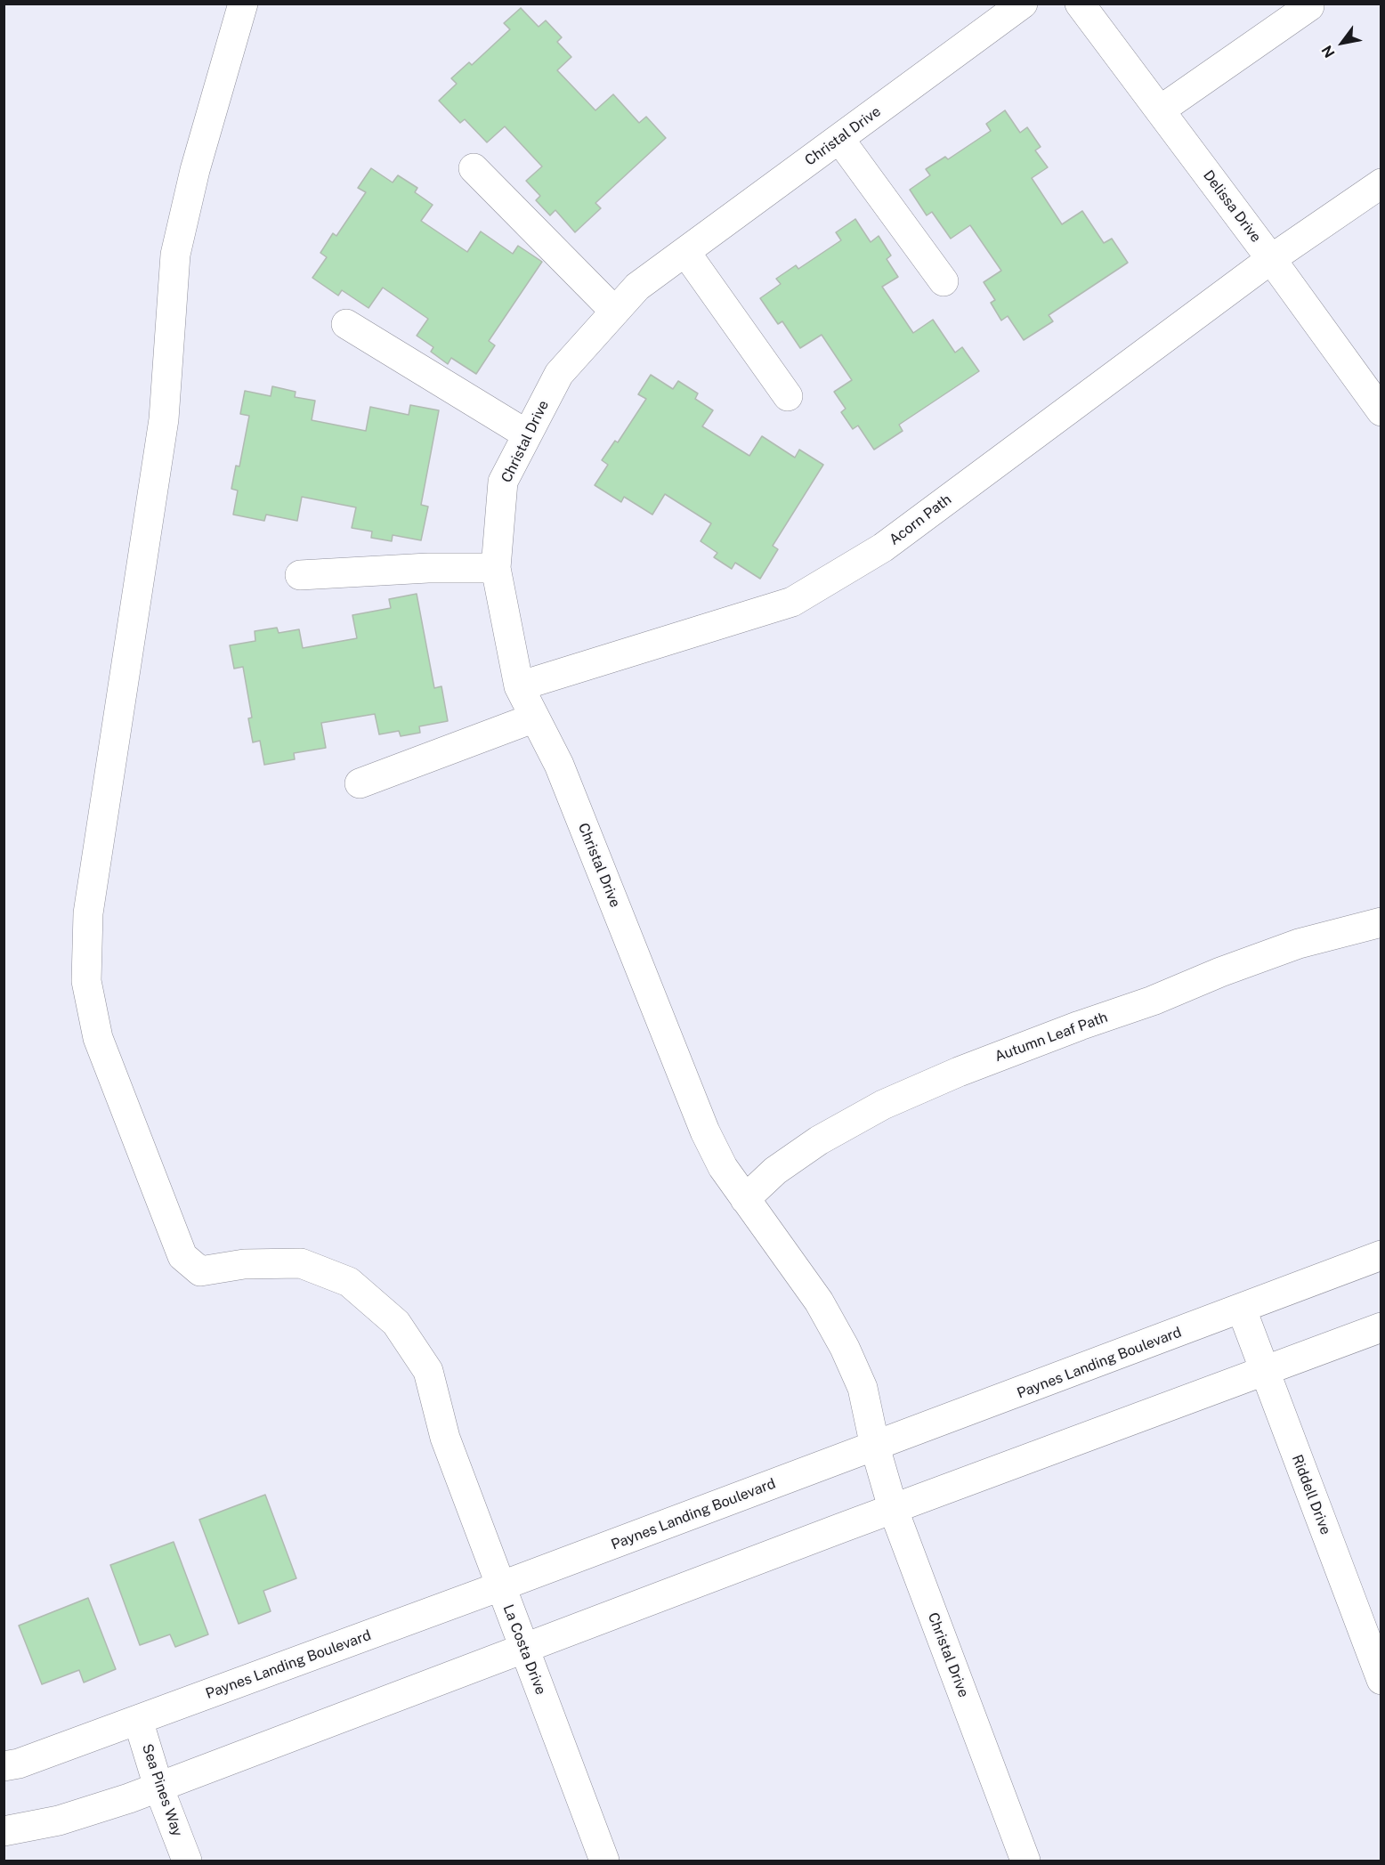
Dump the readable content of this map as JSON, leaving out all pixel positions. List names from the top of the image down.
{
  "streets": {
    "street": [
      "Christal Drive",
      "Delissa Drive",
      "Acorn Path",
      "Autumn Leaf Path",
      "Paynes Landing Boulevard",
      "Riddell Drive",
      "La Costa Drive",
      "Sea Pines Way"
    ]
  },
  "crossings": [
    ["Christal Drive", "Acorn Path"],
    ["Christal Drive", "Autumn Leaf Path"],
    ["Christal Drive", "Paynes Landing Boulevard"],
    ["Delissa Drive", "Acorn Path"],
    ["Paynes Landing Boulevard", "Riddell Drive"],
    ["Paynes Landing Boulevard", "La Costa Drive"],
    ["Paynes Landing Boulevard", "Sea Pines Way"]
  ],
  "north": "bottom left"
}
